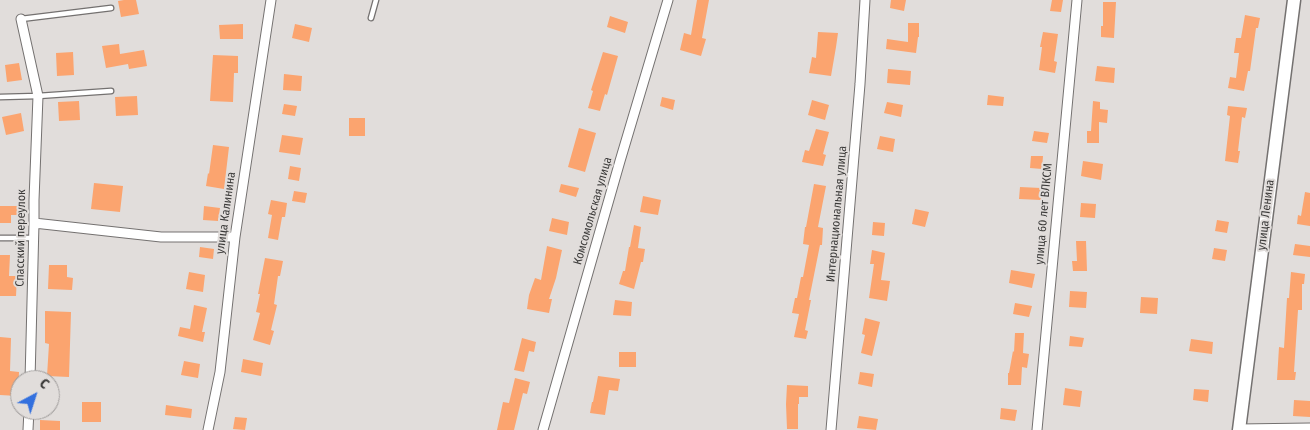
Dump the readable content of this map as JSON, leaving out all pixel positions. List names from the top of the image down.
{
  "streets": {
    "street": [
      "Комсомольская улица",
      "улица Калинина",
      "Интернациональная улица",
      "улица 60 лет ВЛКСМ",
      "улица Ленина",
      "Спасский переулок"
    ]
  },
  "north": "top right"
}
